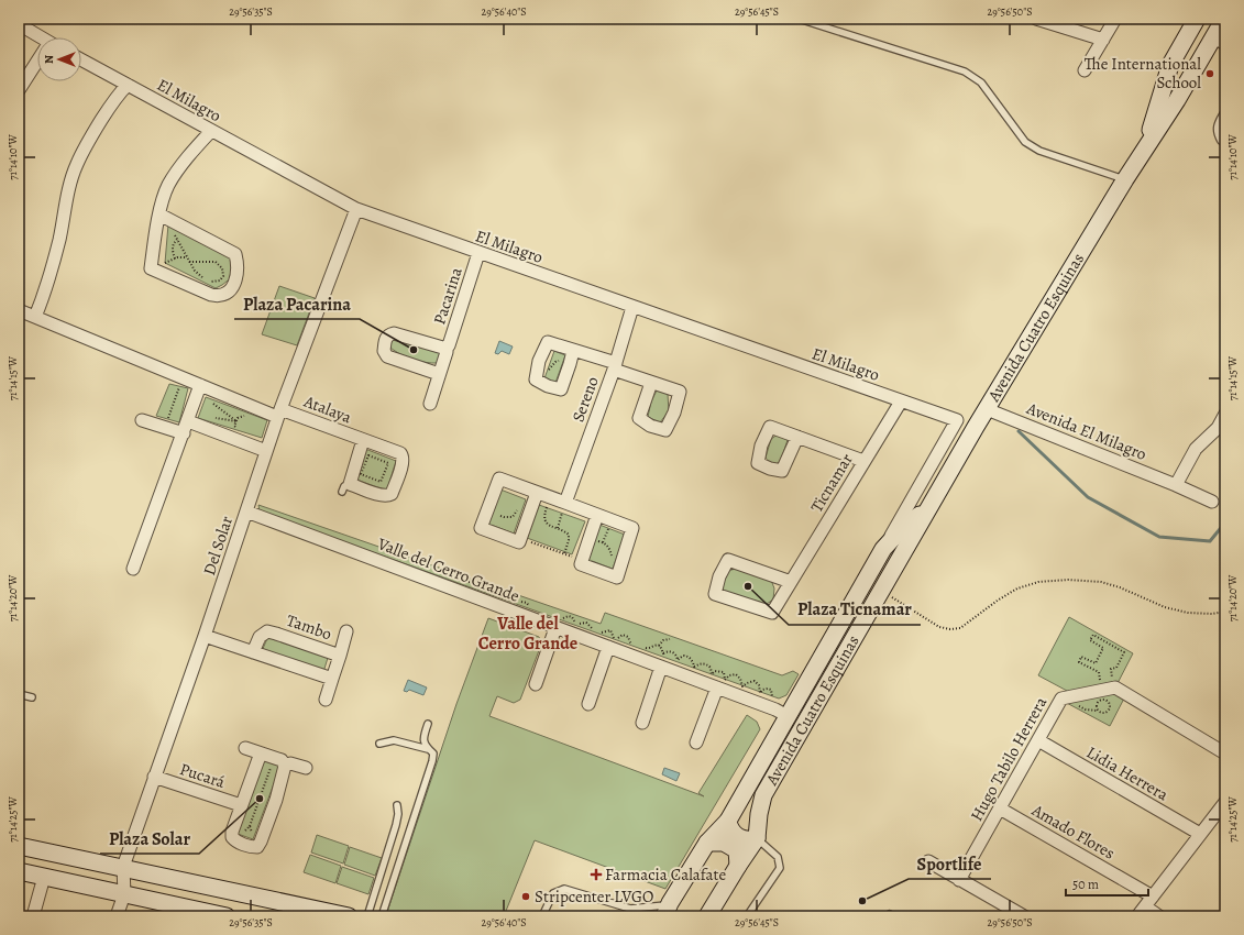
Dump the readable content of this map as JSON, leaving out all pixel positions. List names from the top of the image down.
{
  "streets": {
    "main road": ["Avenida Cuatro Esquinas"],
    "street": [
      "El Milagro",
      "Pacarina",
      "Sereno",
      "Atalaya",
      "Avenida El Milagro",
      "Ticnamar",
      "Del Solar",
      "Valle del Cerro Grande",
      "Tambo",
      "Hugo Tabilo Herrera",
      "Lidia Herrera",
      "Pucará",
      "Amado Flores"
    ]
  },
  "crossings": [
    ["El Milagro", "Pacarina"],
    ["El Milagro", "Avenida Cuatro Esquinas"],
    ["El Milagro", "Sereno"],
    ["El Milagro", "Ticnamar"],
    ["El Milagro", "Del Solar"],
    ["Avenida Cuatro Esquinas", "Avenida El Milagro"],
    ["Avenida Cuatro Esquinas", "Valle del Cerro Grande"],
    ["Atalaya", "Del Solar"],
    ["Del Solar", "Valle del Cerro Grande"],
    ["Del Solar", "Pucará"],
    ["Hugo Tabilo Herrera", "Lidia Herrera"],
    ["Hugo Tabilo Herrera", "Amado Flores"]
  ],
  "districts": ["Valle del Cerro Grande"],
  "places": {
    "other": [
      "The International School",
      "Plaza Pacarina",
      "Plaza Ticnamar",
      "Plaza Solar",
      "Stripcenter LVGO",
      "Sportlife"
    ],
    "health": ["Farmacia Calafate"]
  },
  "scale_bar": "50 m",
  "north": "left",
  "coordinates": [
    "29°56'35\"S",
    "29°56'40\"S",
    "29°56'45\"S",
    "29°56'50\"S",
    "71°14'10\"W",
    "71°14'15\"W",
    "71°14'20\"W",
    "71°14'25\"W"
  ]
}
